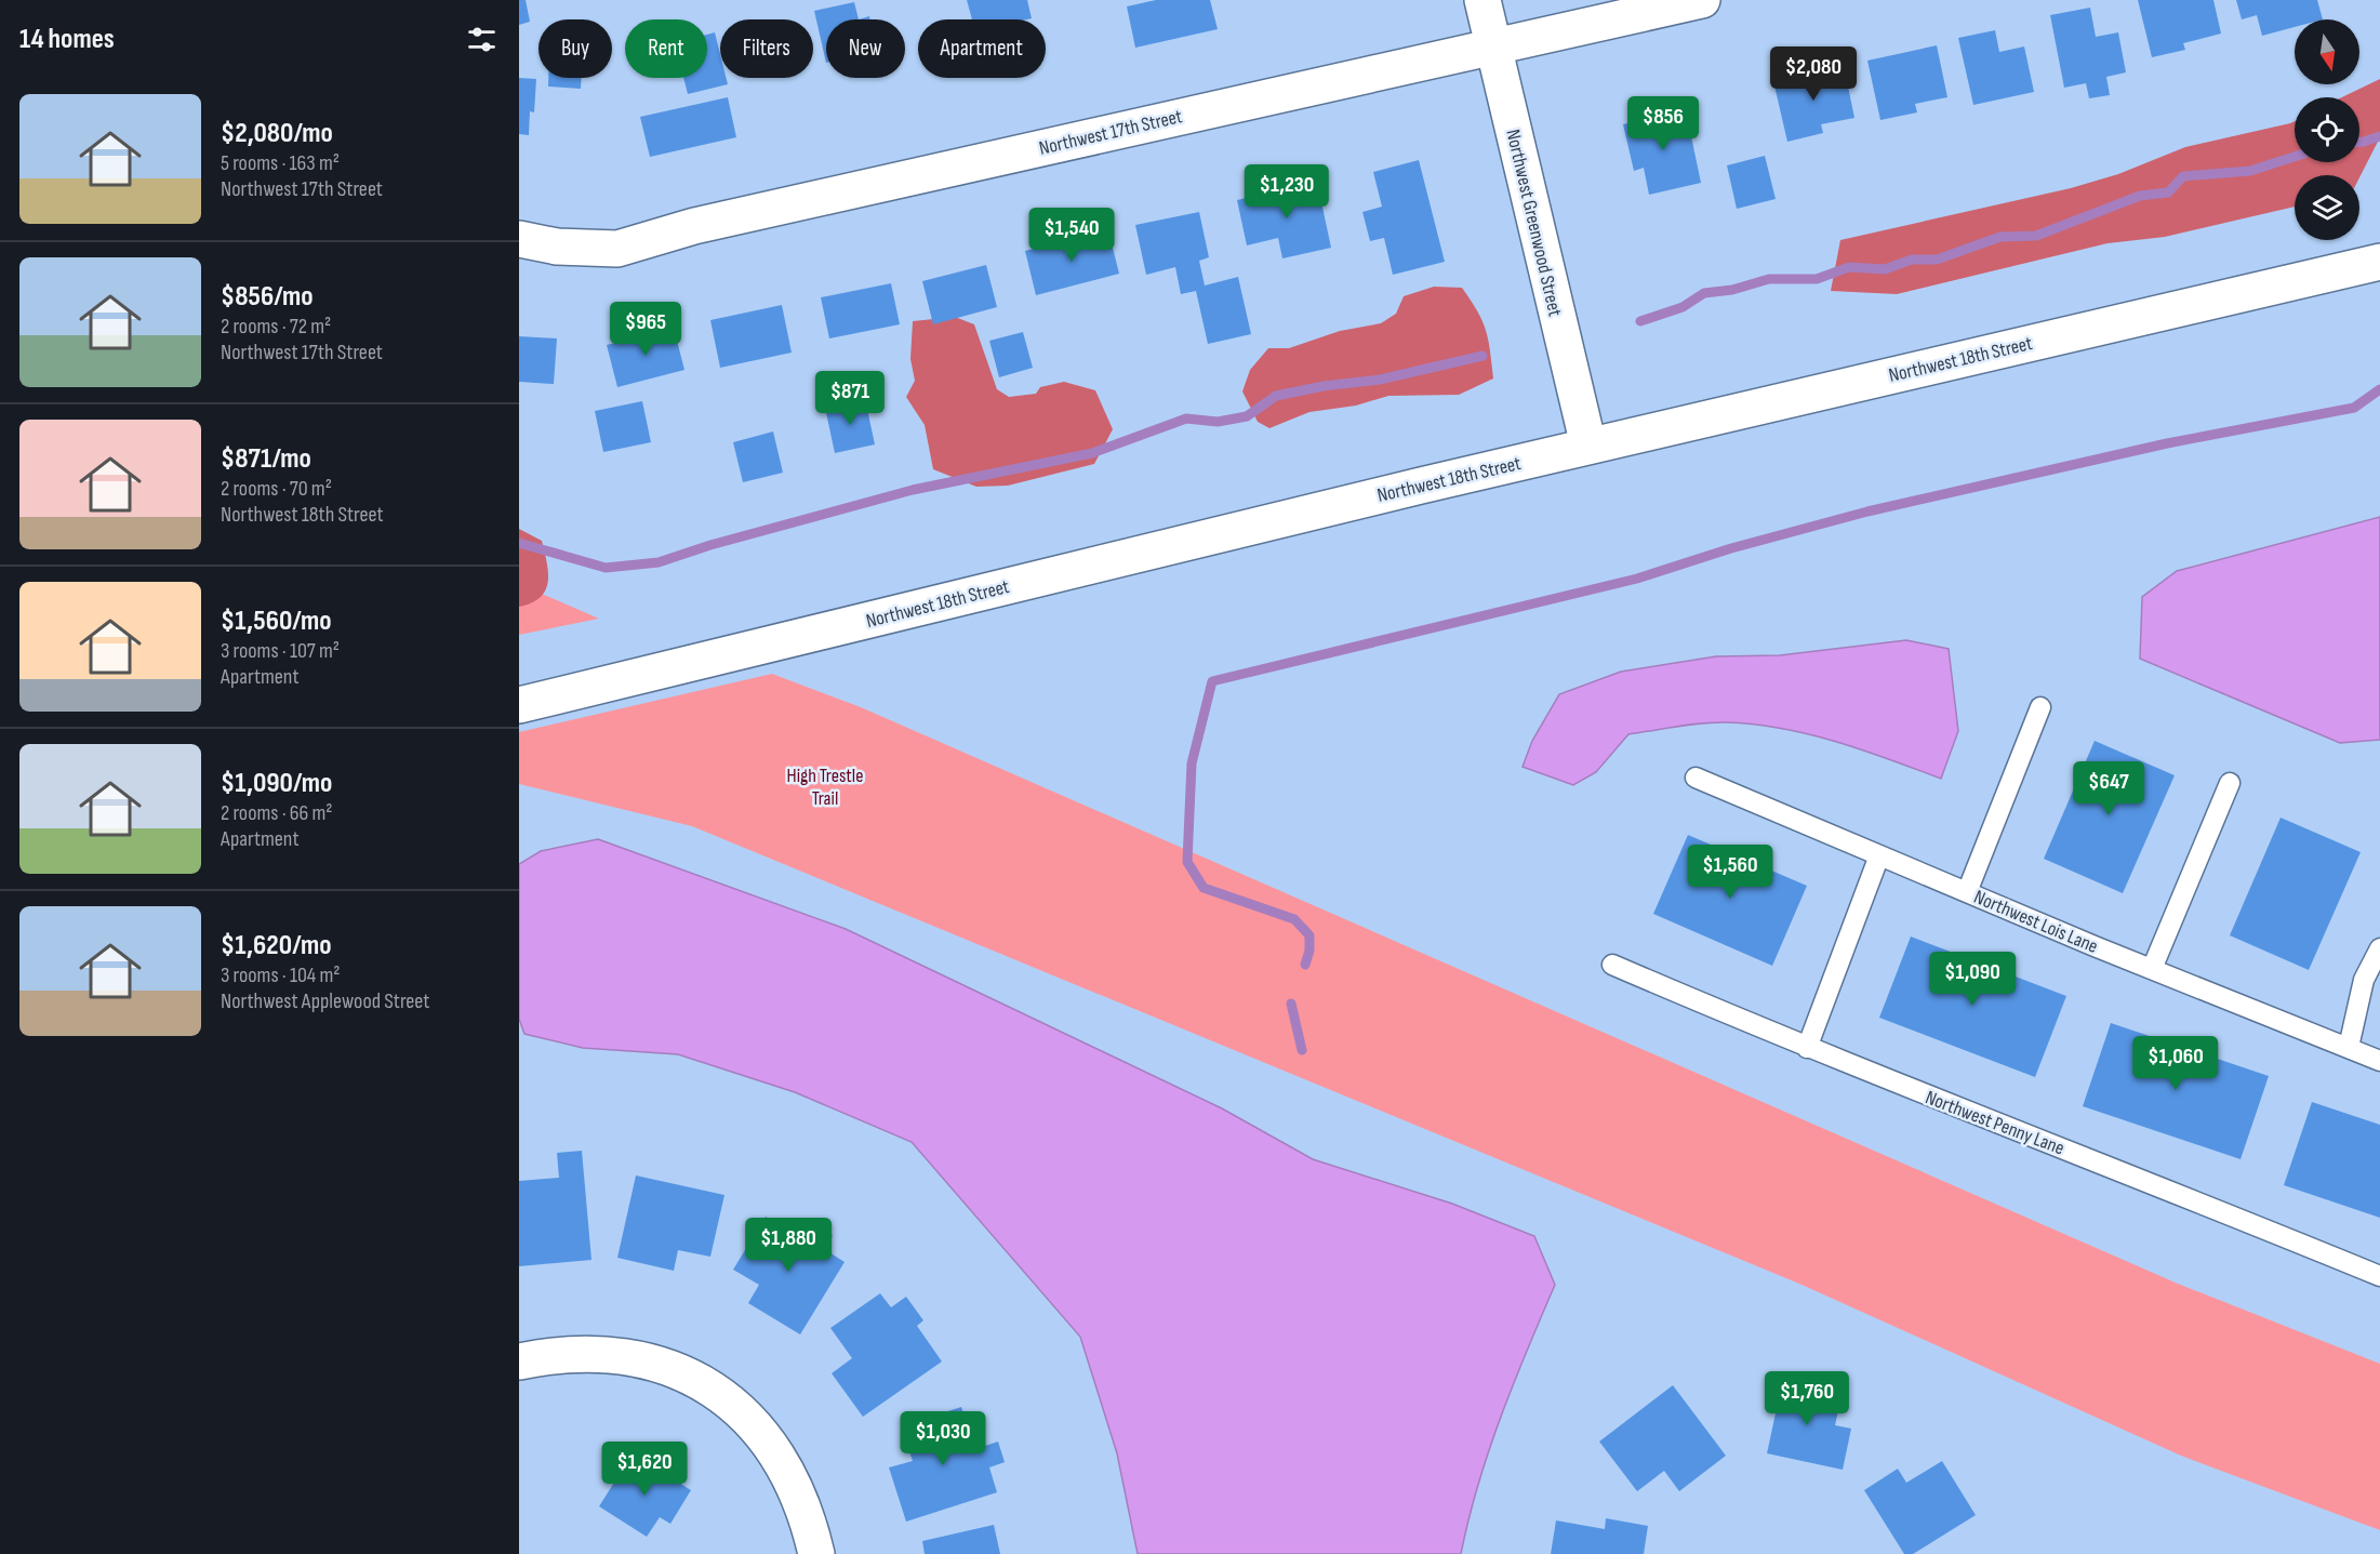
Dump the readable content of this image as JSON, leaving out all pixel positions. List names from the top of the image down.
{
  "streets": {
    "street": ["Northwest 17th Street", "Northwest Greenwood Street", "Northwest 18th Street"],
    "lane": ["Northwest Lois Lane", "Northwest Penny Lane"]
  },
  "crossings": [
    ["Northwest 17th Street", "Northwest Greenwood Street"],
    ["Northwest Greenwood Street", "Northwest 18th Street"]
  ],
  "parks": ["High Trestle Trail"],
  "north": "bottom",
  "page": {
    "heading": "14 homes",
    "chip": [
      "Buy",
      "Rent",
      "Filters",
      "New",
      "Apartment"
    ],
    "price": [
      "$2,080",
      "$856",
      "$1,230",
      "$1,540",
      "$965",
      "$871",
      "$647",
      "$1,560",
      "$1,090",
      "$1,060",
      "$1,880",
      "$1,760",
      "$1,030",
      "$1,620"
    ],
    "list": [
      {
        "name": "$2,080/mo",
        "note": "5 rooms · 163 m² · Northwest 17th Street"
      },
      {
        "name": "$856/mo",
        "note": "2 rooms · 72 m² · Northwest 17th Street"
      },
      {
        "name": "$871/mo",
        "note": "2 rooms · 70 m² · Northwest 18th Street"
      },
      {
        "name": "$1,560/mo",
        "note": "3 rooms · 107 m² · Apartment"
      },
      {
        "name": "$1,090/mo",
        "note": "2 rooms · 66 m² · Apartment"
      },
      {
        "name": "$1,620/mo",
        "note": "3 rooms · 104 m² · Northwest Applewood Street"
      }
    ]
  }
}
